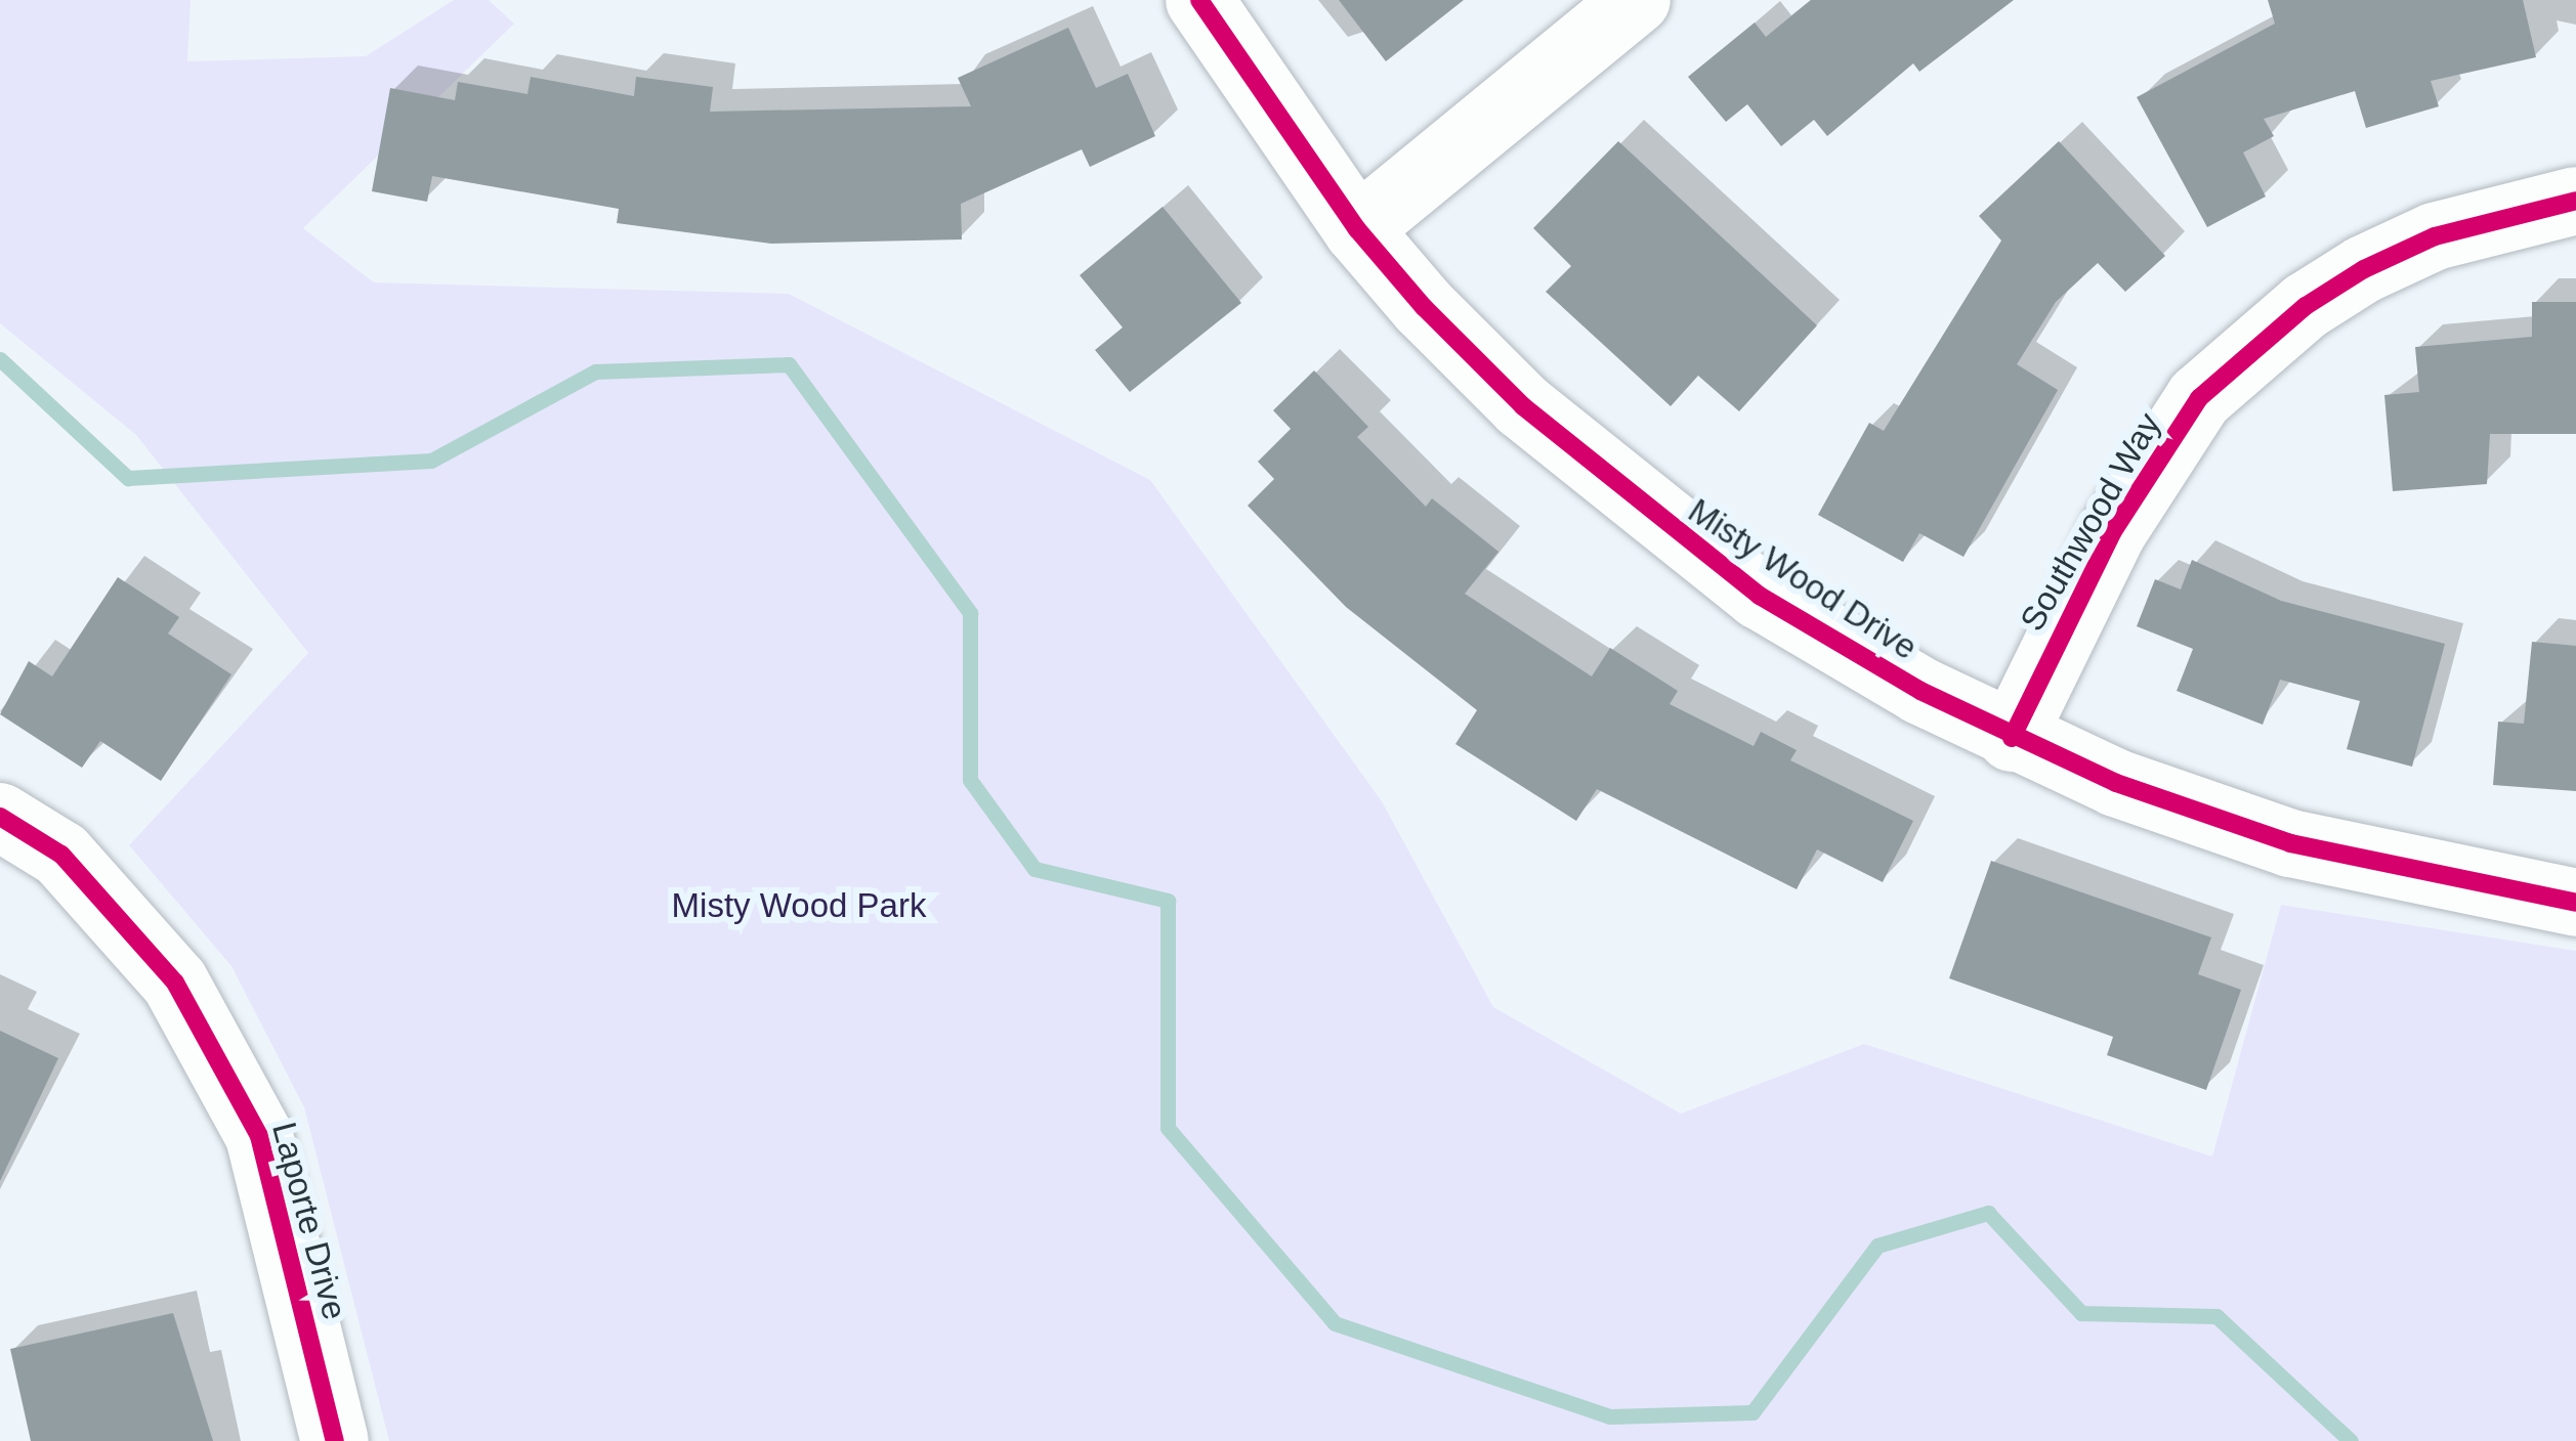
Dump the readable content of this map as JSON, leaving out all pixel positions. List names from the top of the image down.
{
  "streets": {
    "street": ["Southwood Way", "Misty Wood Drive", "Laporte Drive"]
  },
  "crossings": [
    ["Southwood Way", "Misty Wood Drive"]
  ],
  "parks": ["Misty Wood Park"]
}
